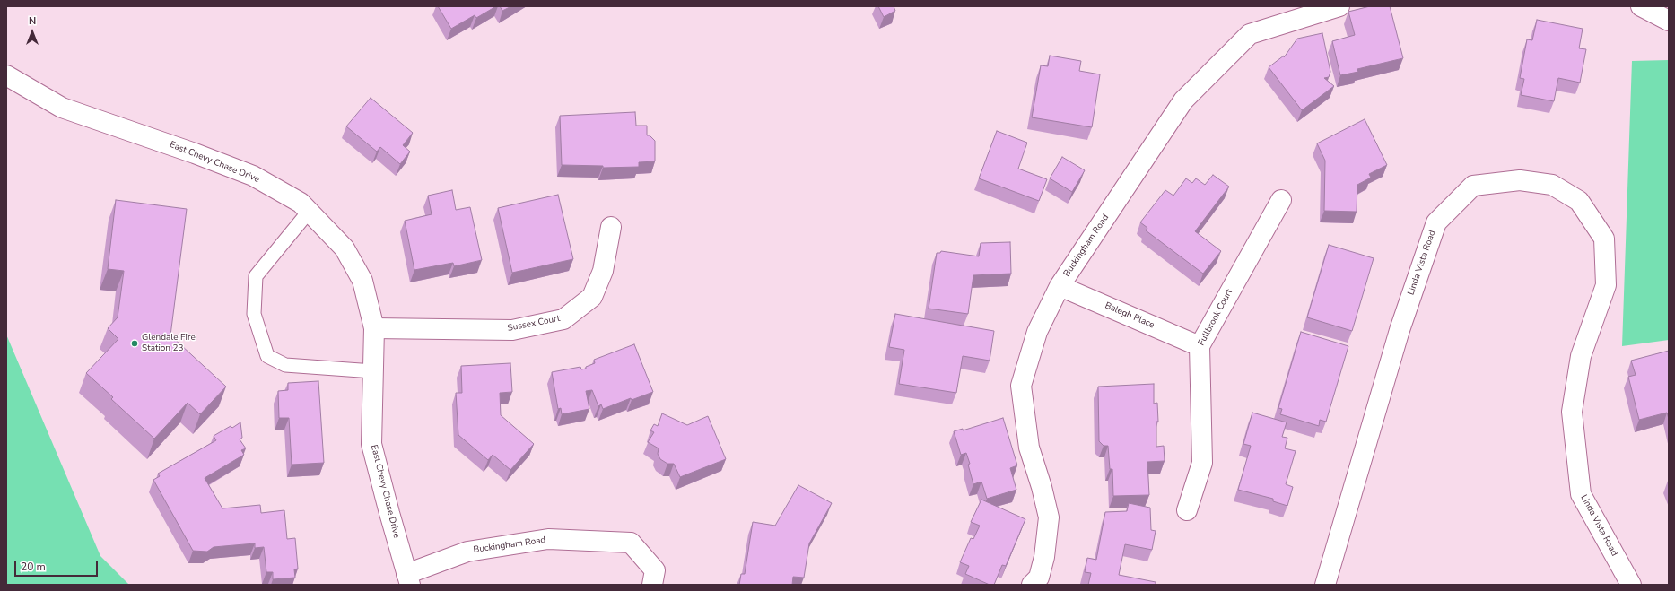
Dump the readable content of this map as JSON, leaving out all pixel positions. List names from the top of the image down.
{
  "streets": {
    "street": [
      "East Chevy Chase Drive",
      "Buckingham Road",
      "Linda Vista Road",
      "Balegh Place",
      "Fullbrook Court",
      "Sussex Court"
    ]
  },
  "crossings": [
    ["East Chevy Chase Drive", "Buckingham Road"],
    ["East Chevy Chase Drive", "Sussex Court"],
    ["Buckingham Road", "Balegh Place"],
    ["Balegh Place", "Fullbrook Court"]
  ],
  "places": ["Glendale Fire Station 23"],
  "scale_bar": "20 m",
  "north": "top"
}
